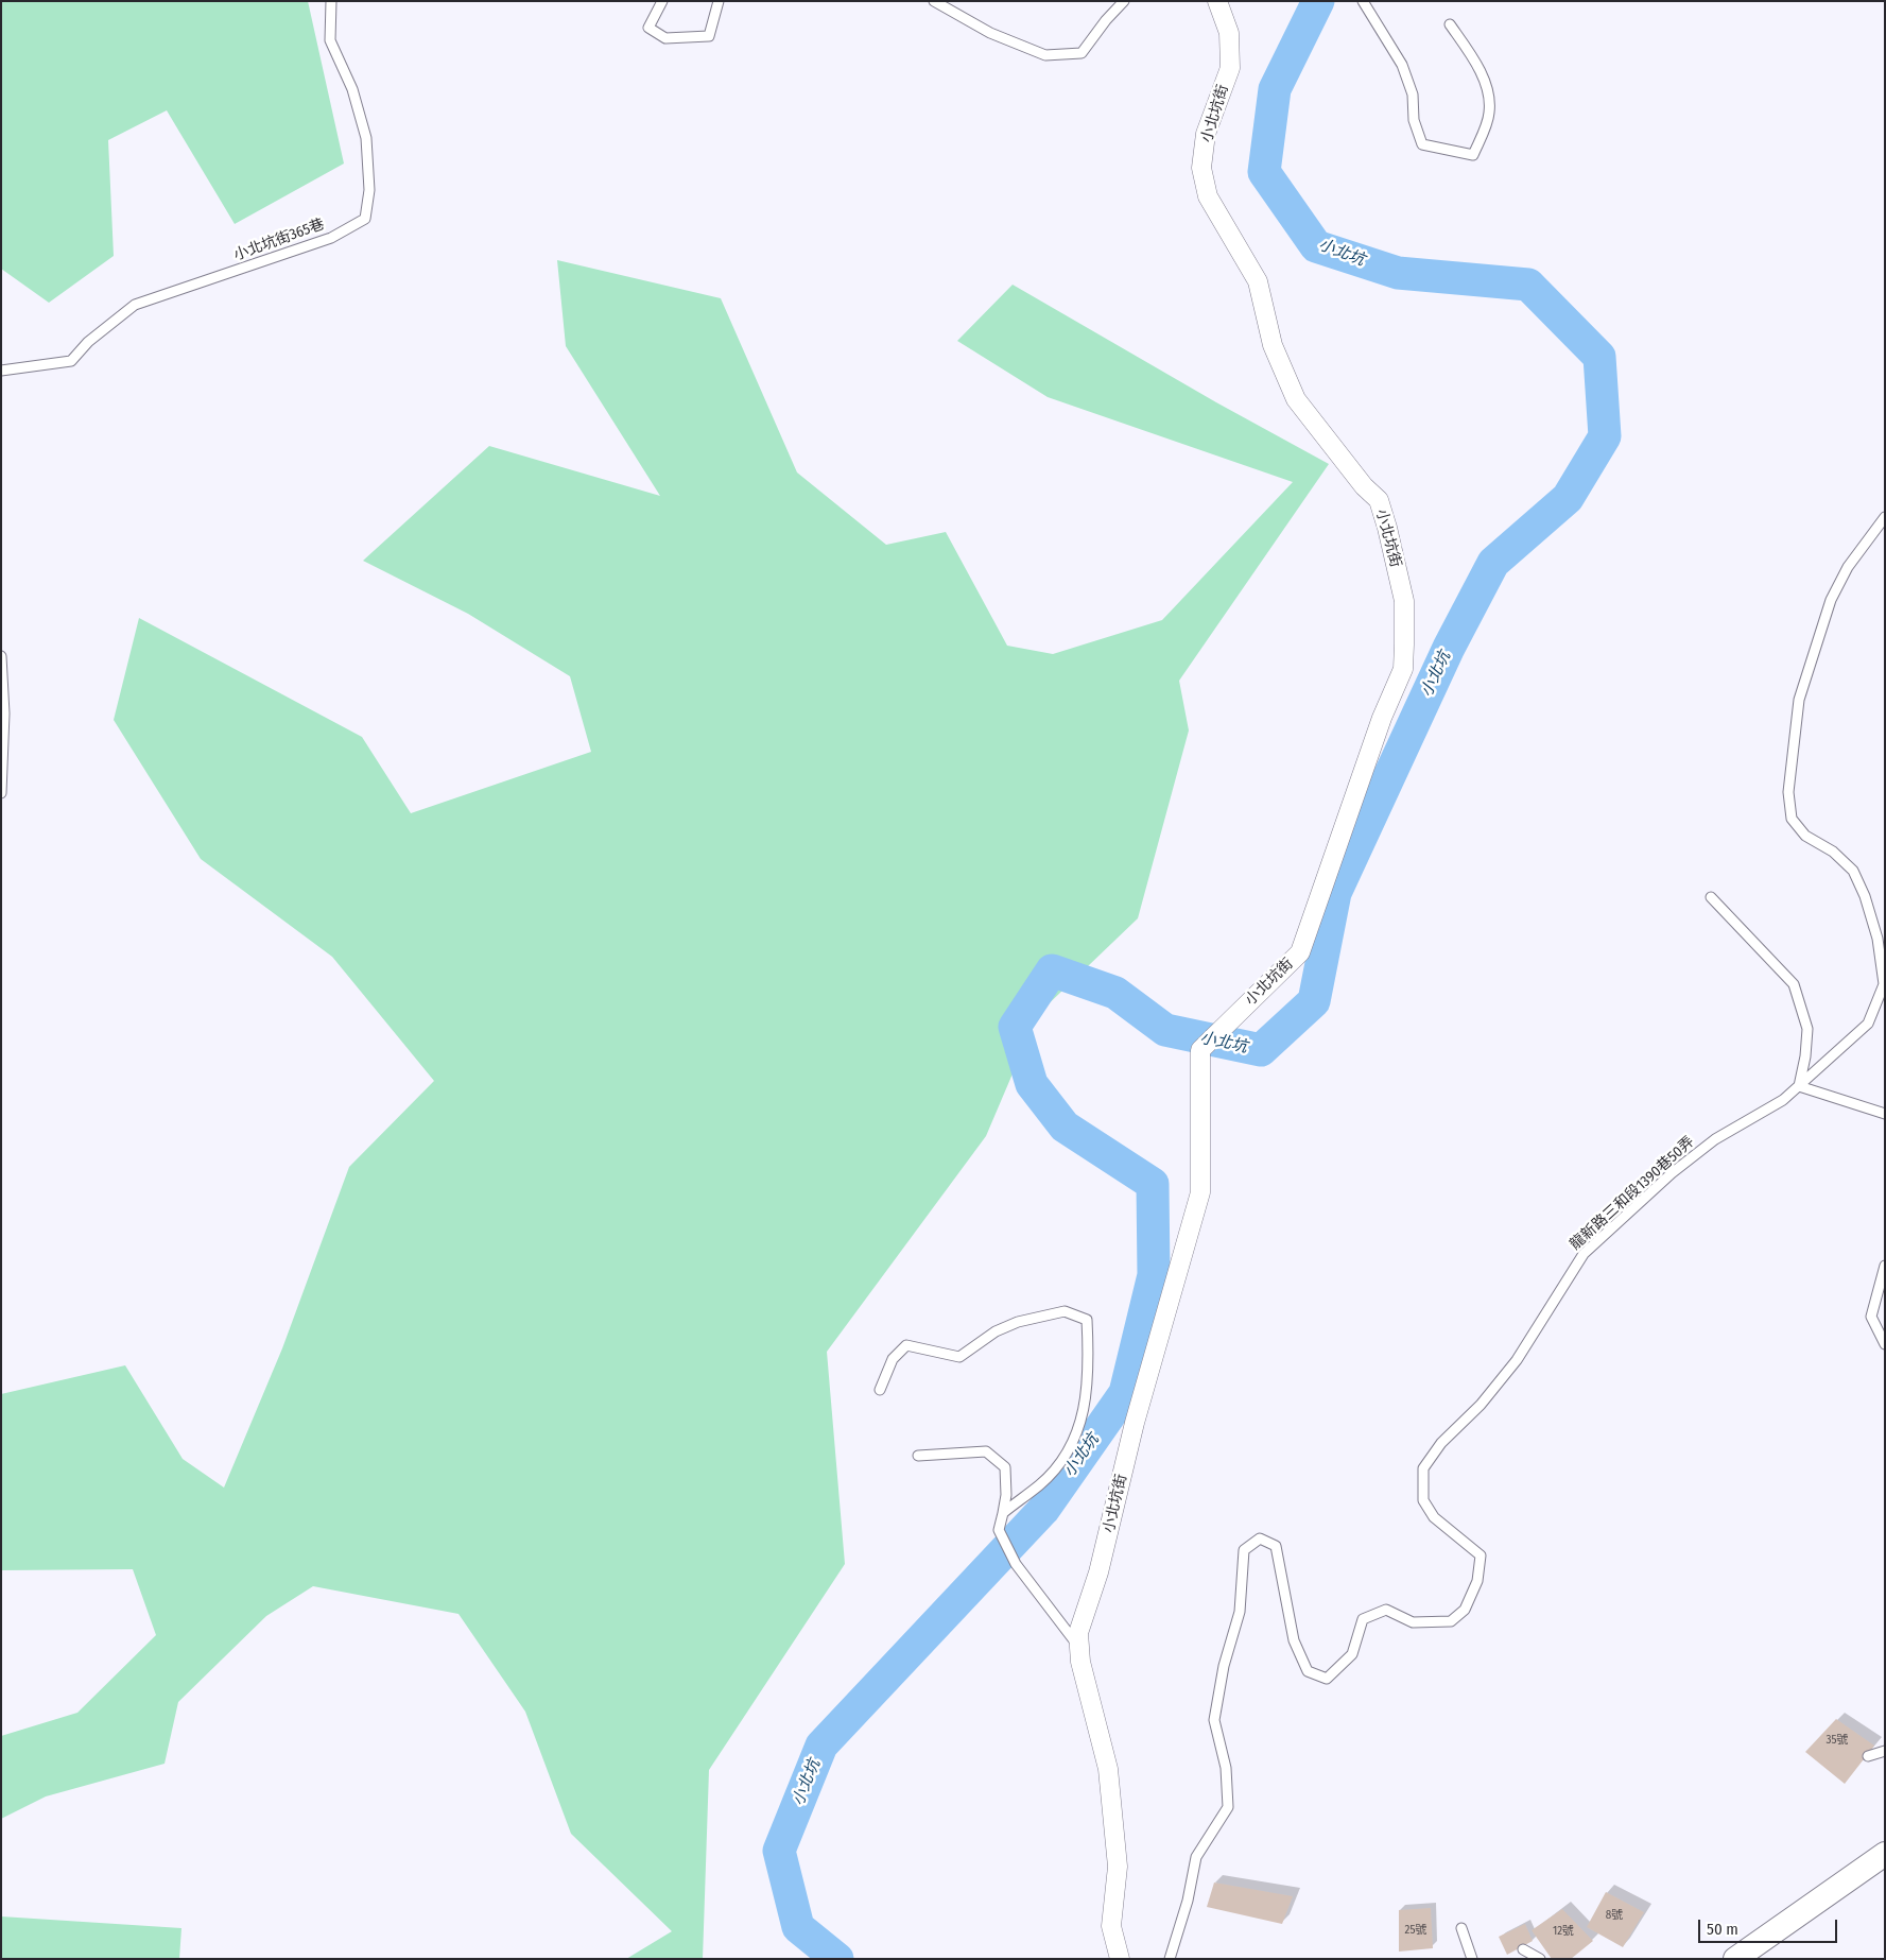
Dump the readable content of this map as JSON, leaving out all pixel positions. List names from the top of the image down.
{
  "streets": {
    "street": ["小北坑街"],
    "lane": ["小北坑街365巷", "龍新路三和段1390巷50弄"]
  },
  "water": ["小北坑"],
  "house_numbers": [
    "35號",
    "8號",
    "25號",
    "12號"
  ],
  "scale_bar": "50 m"
}
